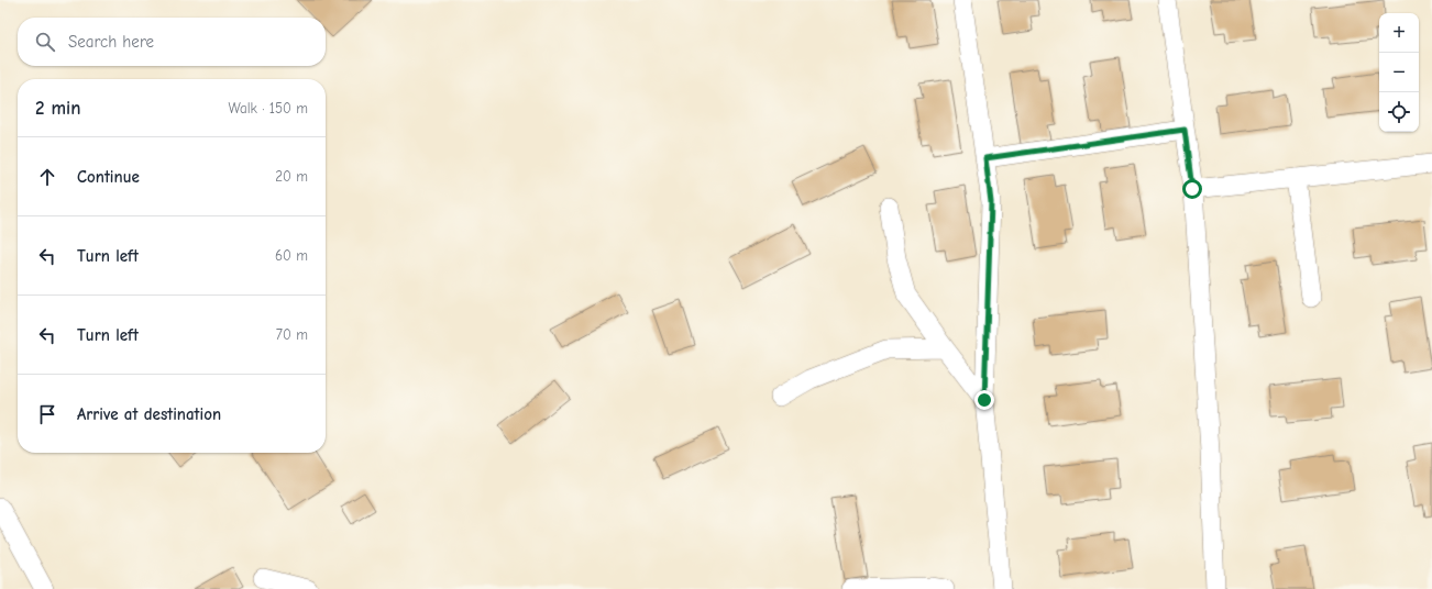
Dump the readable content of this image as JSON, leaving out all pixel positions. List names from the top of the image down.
{
  "page": {
    "map_buttons": ["+", "−"],
    "search": "Search here",
    "heading": ["2 min", "Walk · 150 m"],
    "list": [
      ["Continue", "20 m"],
      ["Turn left", "60 m"],
      ["Turn left", "70 m"],
      "Arrive at destination"
    ]
  }
}
